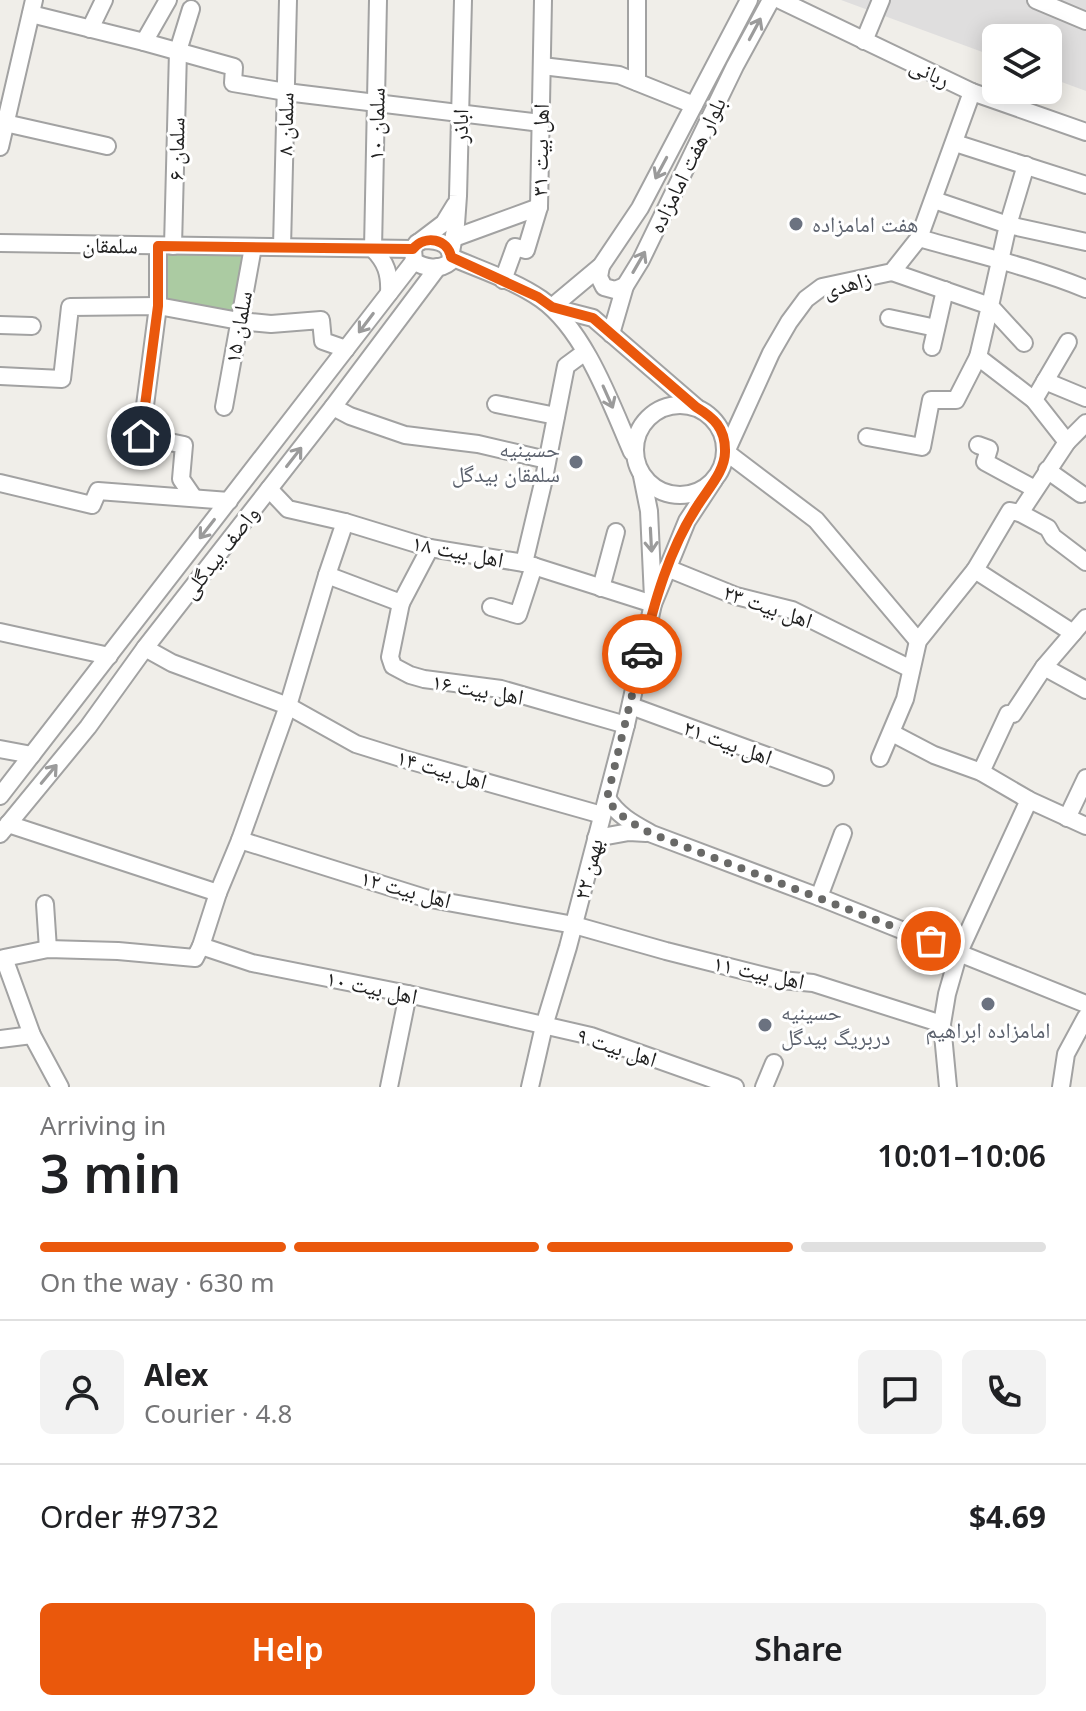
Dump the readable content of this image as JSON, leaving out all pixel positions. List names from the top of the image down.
{
  "streets": {
    "street": [
      "ربانی",
      "سلمان ۸",
      "سلمان ۱۰",
      "اباذر",
      "سلمان ۶",
      "اهل بیت ۳۱",
      "بلوار هفت امامزاده",
      "سلمقان",
      "زاهدی",
      "سلمان ۱۵",
      "اهل بیت ۱۸",
      "واصف بیدگلی",
      "اهل بیت ۲۳",
      "اهل بیت ۱۶",
      "اهل بیت ۲۱",
      "اهل بیت ۱۴",
      "۲۲ بهمن",
      "اهل بیت ۱۲",
      "اهل بیت ۱۱",
      "اهل بیت ۱۰",
      "اهل بیت ۹"
    ]
  },
  "crossings": [
    ["ربانی", "زاهدی"],
    ["سلمان ۸", "سلمقان"],
    ["سلمان ۱۰", "سلمقان"],
    ["اباذر", "واصف بیدگلی"],
    ["سلمان ۶", "سلمقان"],
    ["سلمقان", "سلمان ۱۵"],
    ["سلمقان", "واصف بیدگلی"],
    ["زاهدی", "۲۲ بهمن"],
    ["اهل بیت ۱۸", "واصف بیدگلی"],
    ["اهل بیت ۱۸", "۲۲ بهمن"],
    ["واصف بیدگلی", "اهل بیت ۱۴"],
    ["اهل بیت ۲۳", "۲۲ بهمن"],
    ["اهل بیت ۱۶", "۲۲ بهمن"],
    ["اهل بیت ۲۱", "۲۲ بهمن"],
    ["اهل بیت ۱۴", "۲۲ بهمن"],
    ["۲۲ بهمن", "اهل بیت ۱۲"],
    ["۲۲ بهمن", "اهل بیت ۱۱"],
    ["۲۲ بهمن", "اهل بیت ۱۰"],
    ["۲۲ بهمن", "اهل بیت ۹"],
    ["اهل بیت ۱۲", "اهل بیت ۱۱"],
    ["اهل بیت ۱۰", "اهل بیت ۹"]
  ],
  "places": [
    "هفت امامزاده",
    "حسینیه سلمقان بیدگل",
    "امامزاده ابراهیم",
    "حسینیه دربریگ بیدگل"
  ],
  "page": {
    "heading": ["3 min", "Arriving in", "10:01–10:06"],
    "panel": [
      "Alex",
      "Courier · 4.8",
      "Order #9732",
      "$4.69"
    ],
    "bar": "On the way · 630 m",
    "buttons": ["Help", "Share"]
  }
}
